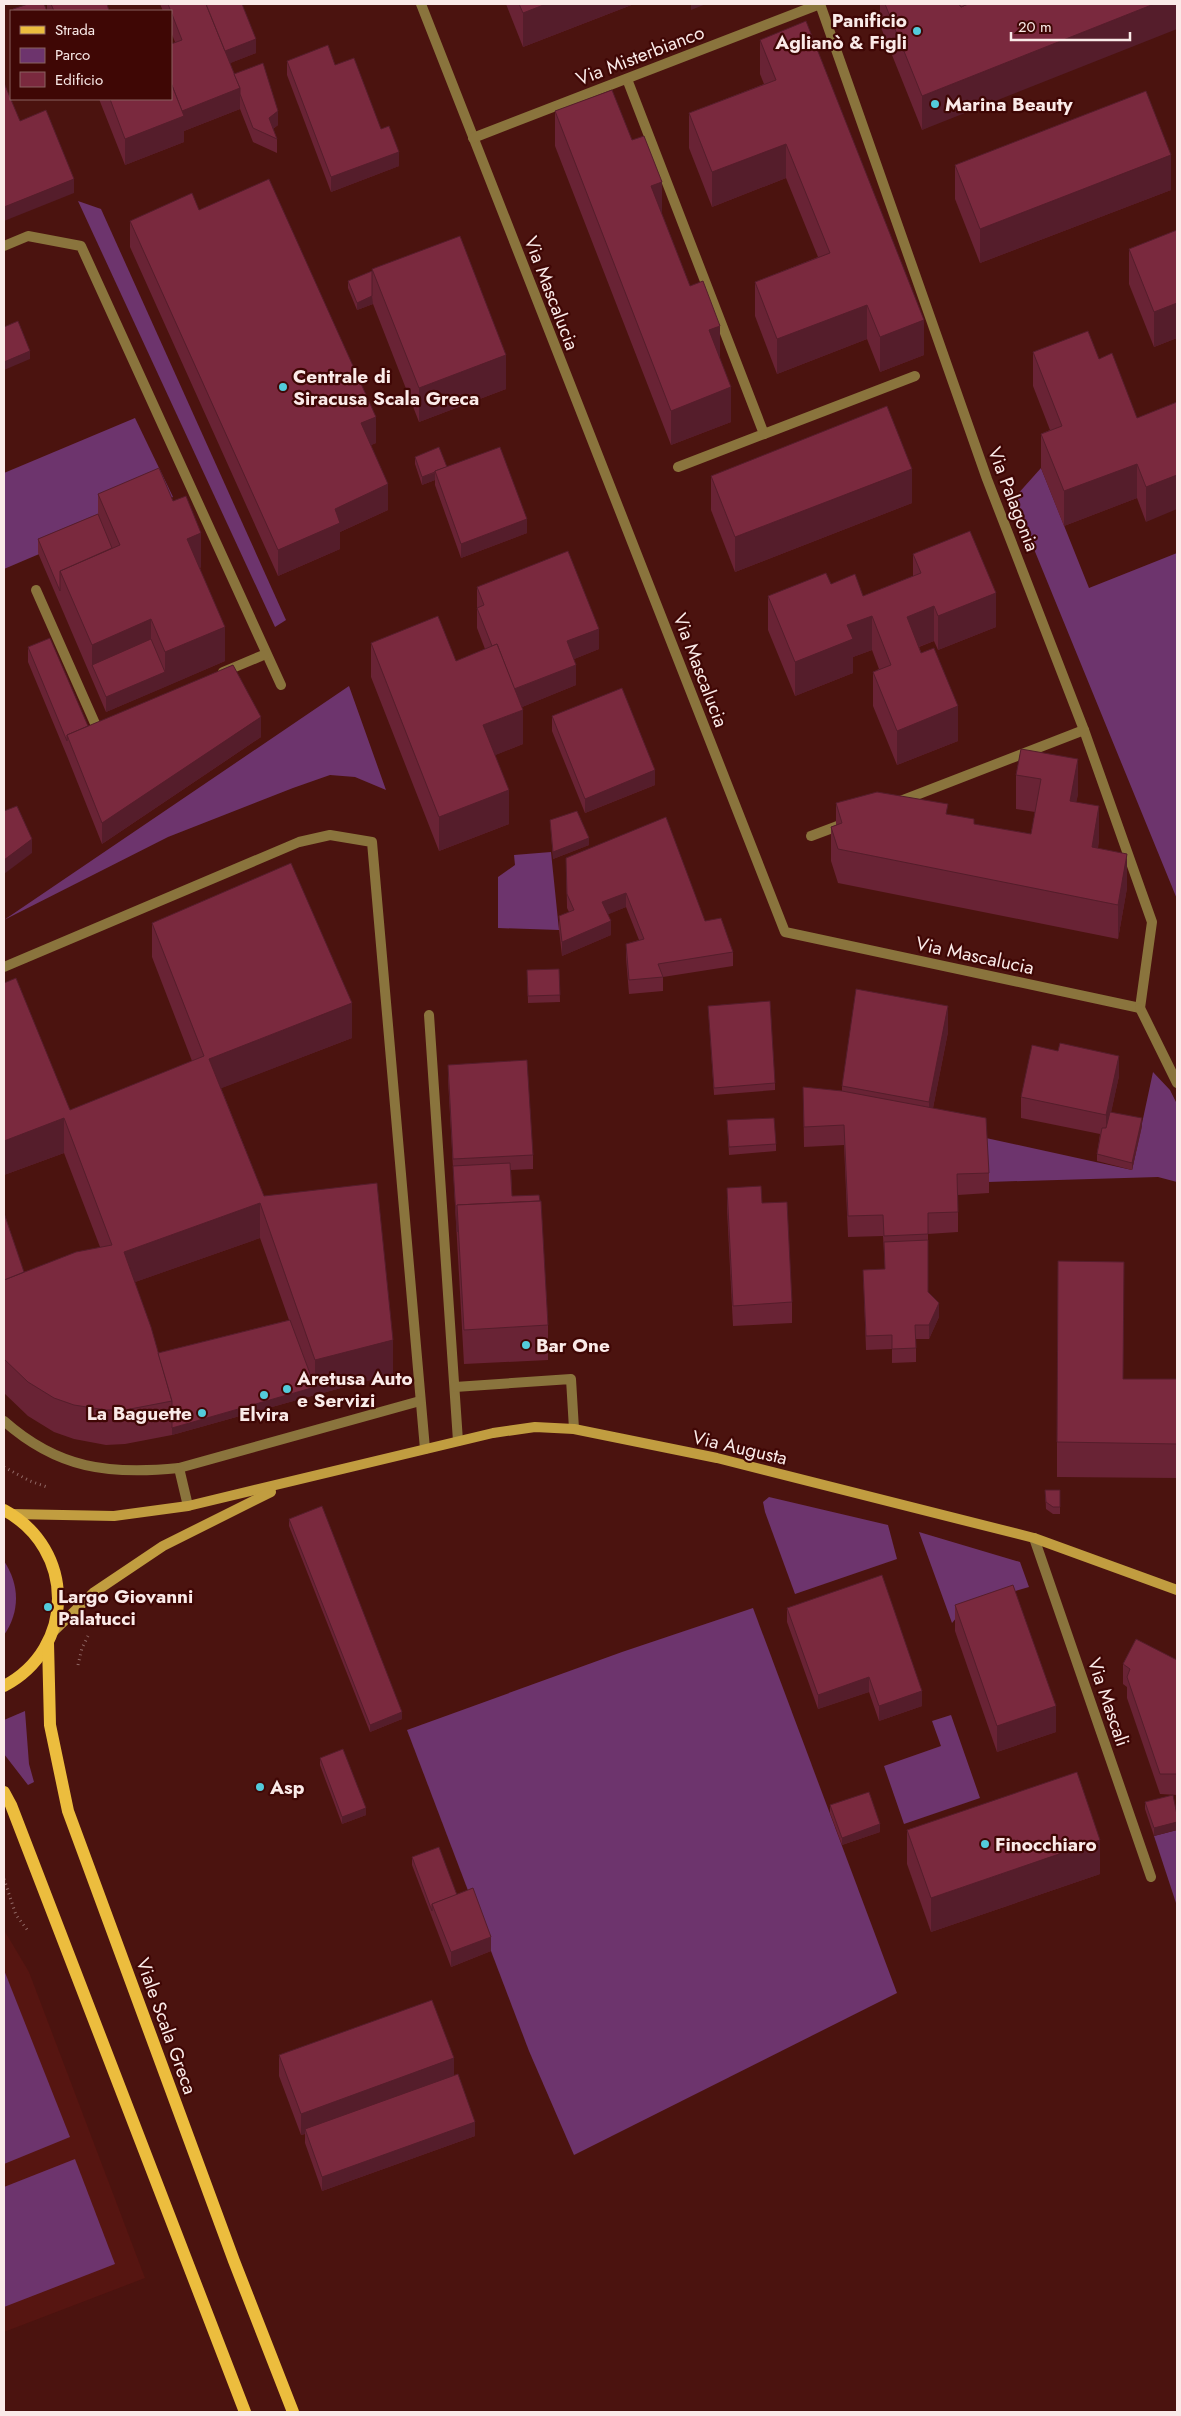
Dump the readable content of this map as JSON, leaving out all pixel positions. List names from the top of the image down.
{
  "streets": {
    "main road": ["Via Augusta", "Viale Scala Greca"],
    "street": [
      "Via Misterbianco",
      "Via Mascalucia",
      "Via Palagonia",
      "Via Mascali"
    ]
  },
  "crossings": [
    ["Via Misterbianco", "Via Mascalucia"],
    ["Via Misterbianco", "Via Palagonia"],
    ["Via Mascalucia", "Via Palagonia"],
    ["Via Augusta", "Via Mascali"]
  ],
  "places": [
    "Panificio Aglianò & Figli",
    "Marina Beauty",
    "Centrale di Siracusa Scala Greca",
    "Bar One",
    "Aretusa Auto e Servizi",
    "Elvira",
    "La Baguette",
    "Largo Giovanni Palatucci",
    "Asp",
    "Finocchiaro"
  ],
  "legend": ["Strada", "Parco", "Edificio"],
  "scale_bar": "20 m"
}
